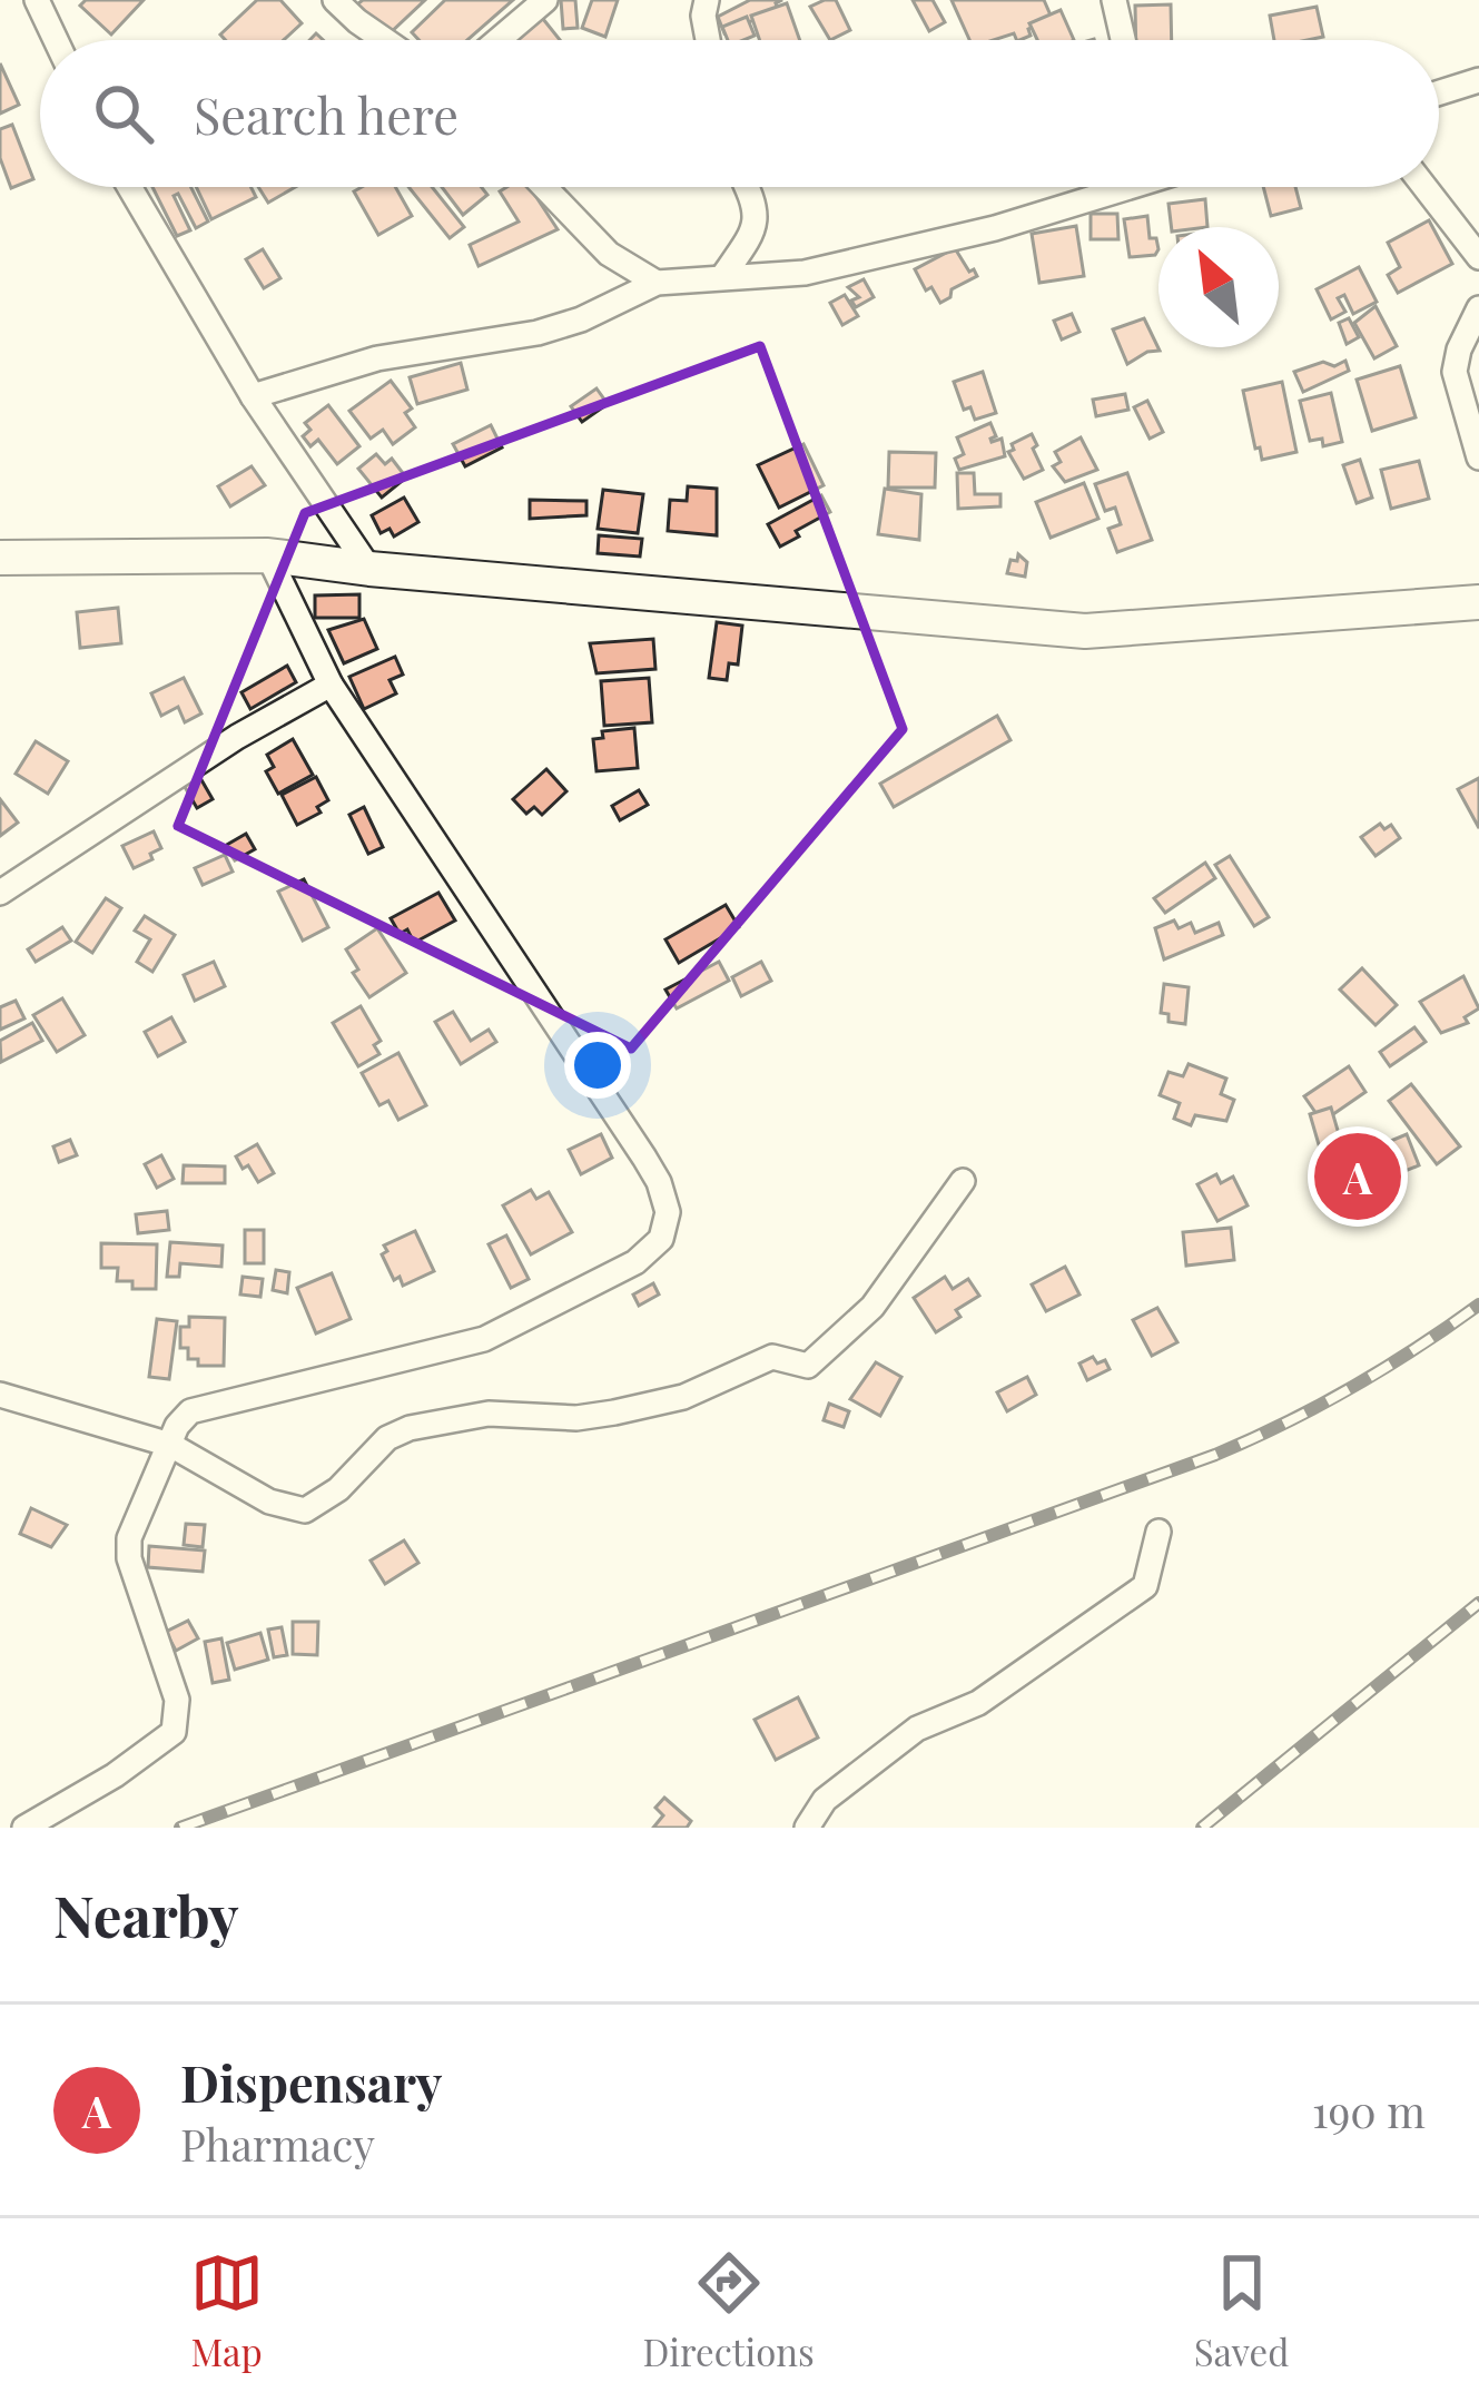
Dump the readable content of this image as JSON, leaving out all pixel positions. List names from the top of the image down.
{
  "north": "top left",
  "page": {
    "search": "Search here",
    "pins": "A",
    "heading": "Nearby",
    "list": [
      {
        "mark": "A",
        "name": "Dispensary",
        "note": "Pharmacy",
        "value": "190 m"
      }
    ],
    "nav": ["Map", "Directions", "Saved"]
  }
}
